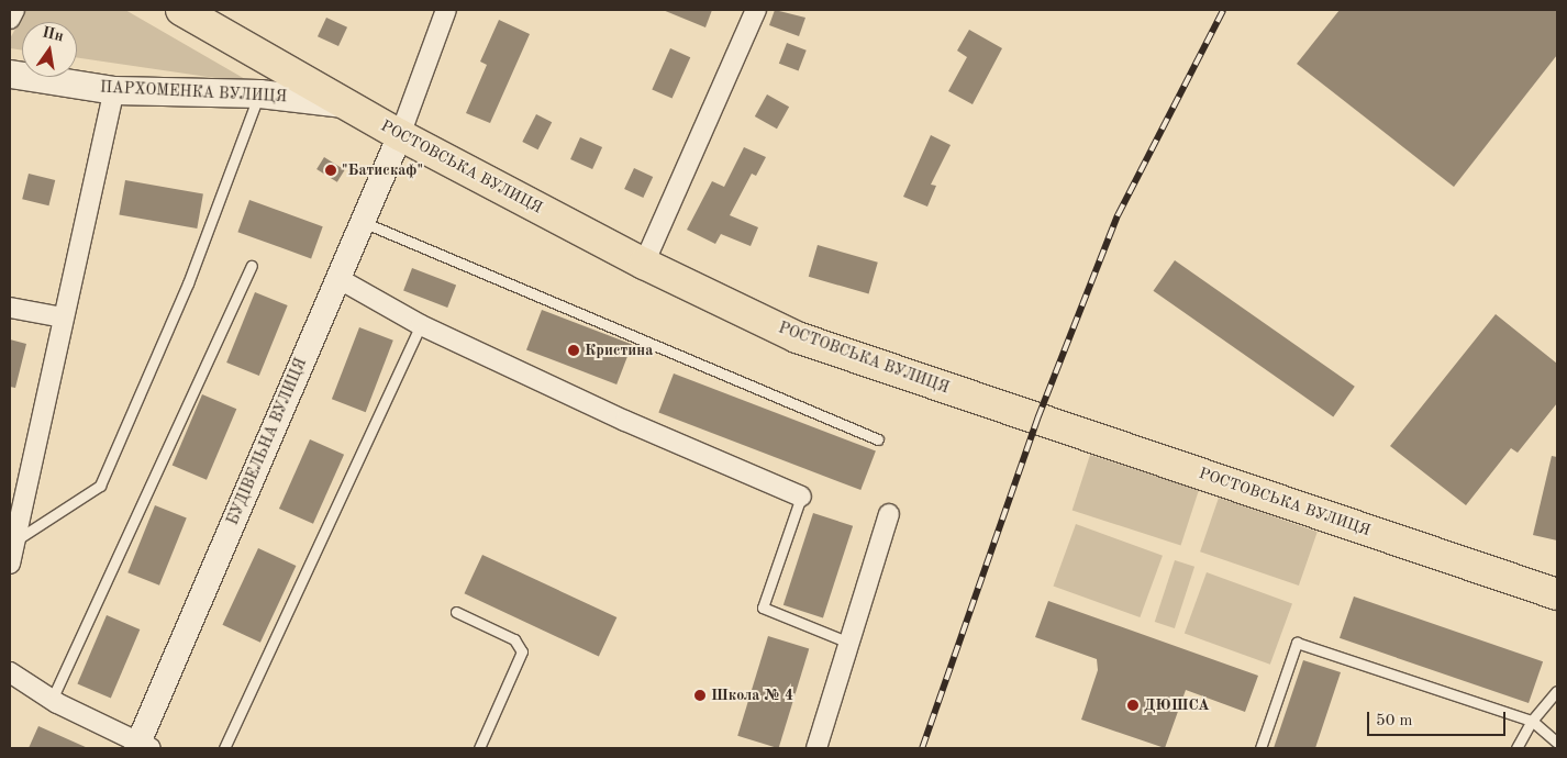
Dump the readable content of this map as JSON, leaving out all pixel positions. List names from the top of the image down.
{
  "streets": {
    "highway": ["РОСТОВСЬКА ВУЛИЦЯ"],
    "main road": ["ПАРХОМЕНКА ВУЛИЦЯ"],
    "street": ["БУДІВЕЛЬНА ВУЛИЦЯ"]
  },
  "crossings": [
    ["ПАРХОМЕНКА ВУЛИЦЯ", "РОСТОВСЬКА ВУЛИЦЯ"],
    ["РОСТОВСЬКА ВУЛИЦЯ", "БУДІВЕЛЬНА ВУЛИЦЯ"]
  ],
  "places": [
    "\"Батискаф\"",
    "Кристина",
    "Школа № 4",
    "ДЮШСА"
  ],
  "scale_bar": "50 m",
  "north": "top"
}
